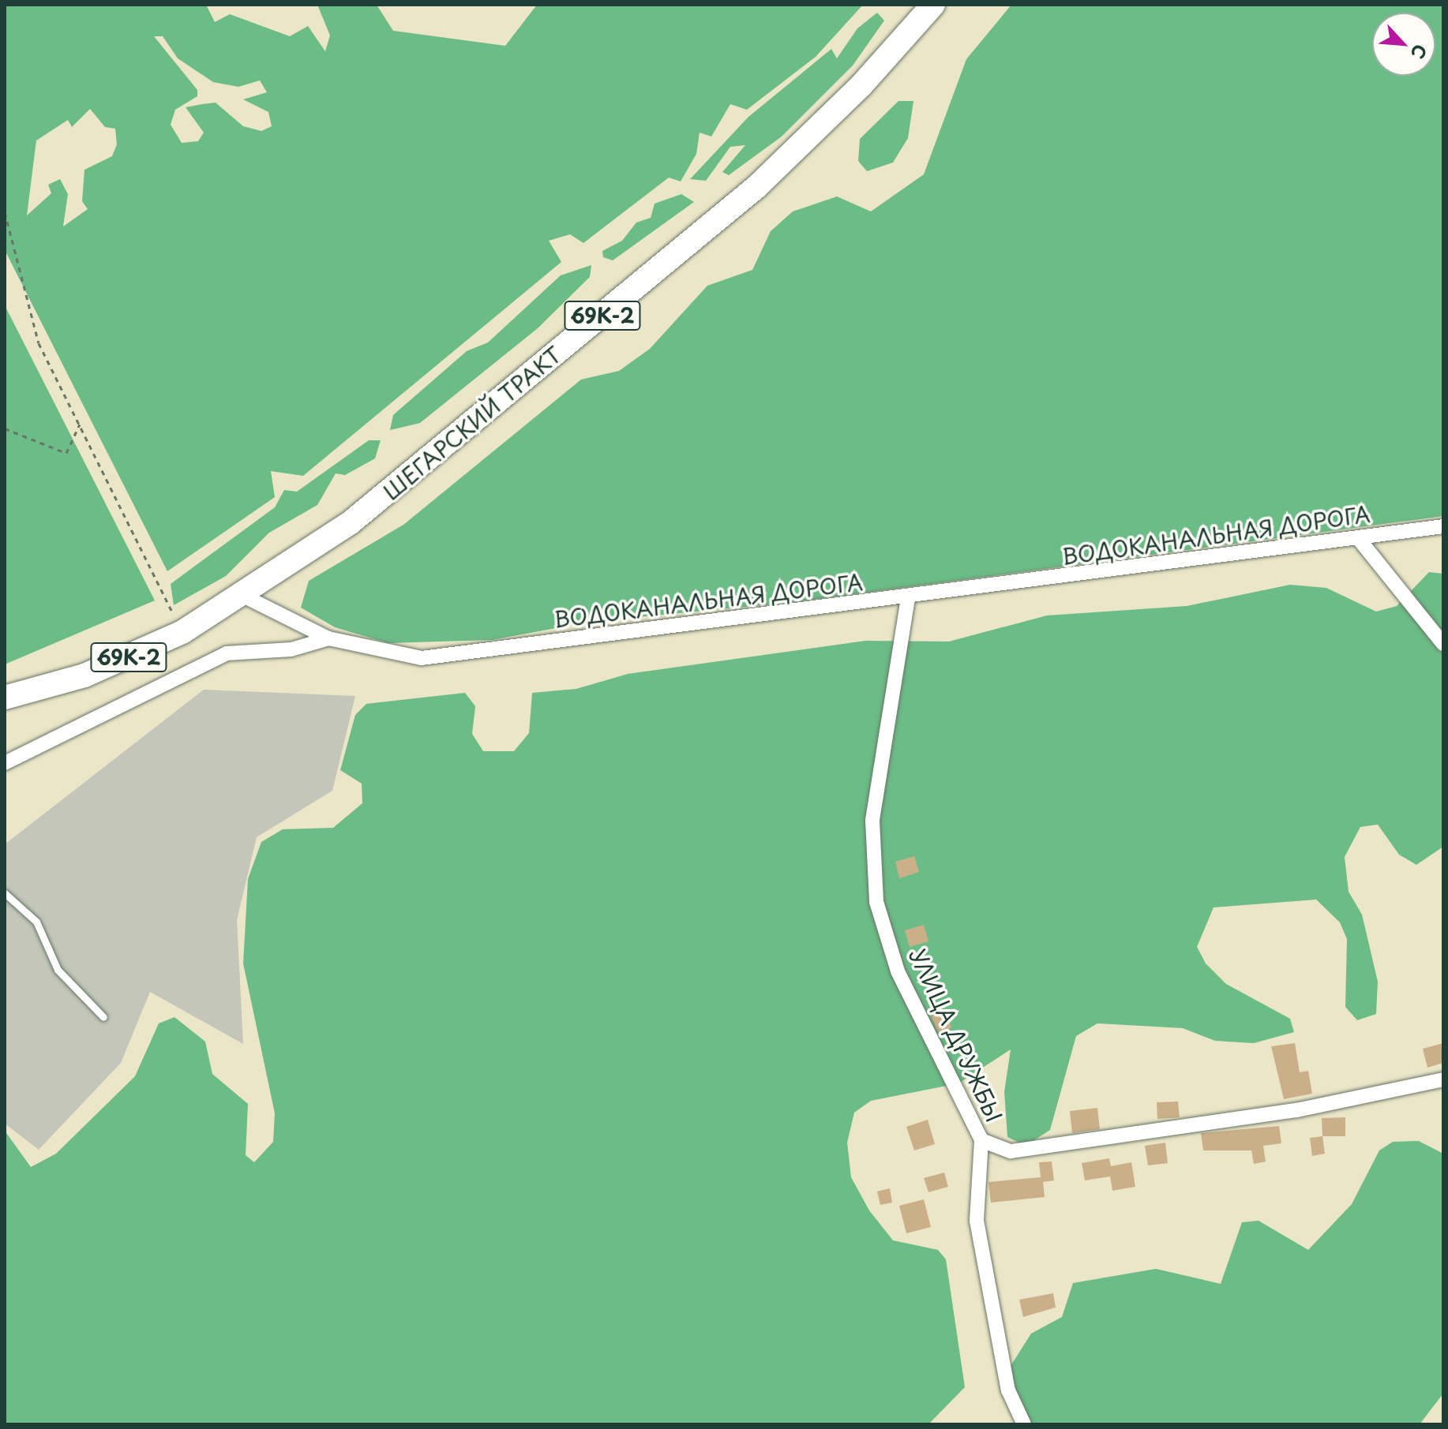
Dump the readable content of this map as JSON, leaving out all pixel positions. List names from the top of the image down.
{
  "streets": {
    "main road": ["69К-2", "ШЕГАРСКИЙ ТРАКТ"],
    "street": ["ВОДОКАНАЛЬНАЯ ДОРОГА", "УЛИЦА ДРУЖБЫ"]
  },
  "crossings": [
    ["ВОДОКАНАЛЬНАЯ ДОРОГА", "УЛИЦА ДРУЖБЫ"]
  ],
  "north": "bottom right"
}
